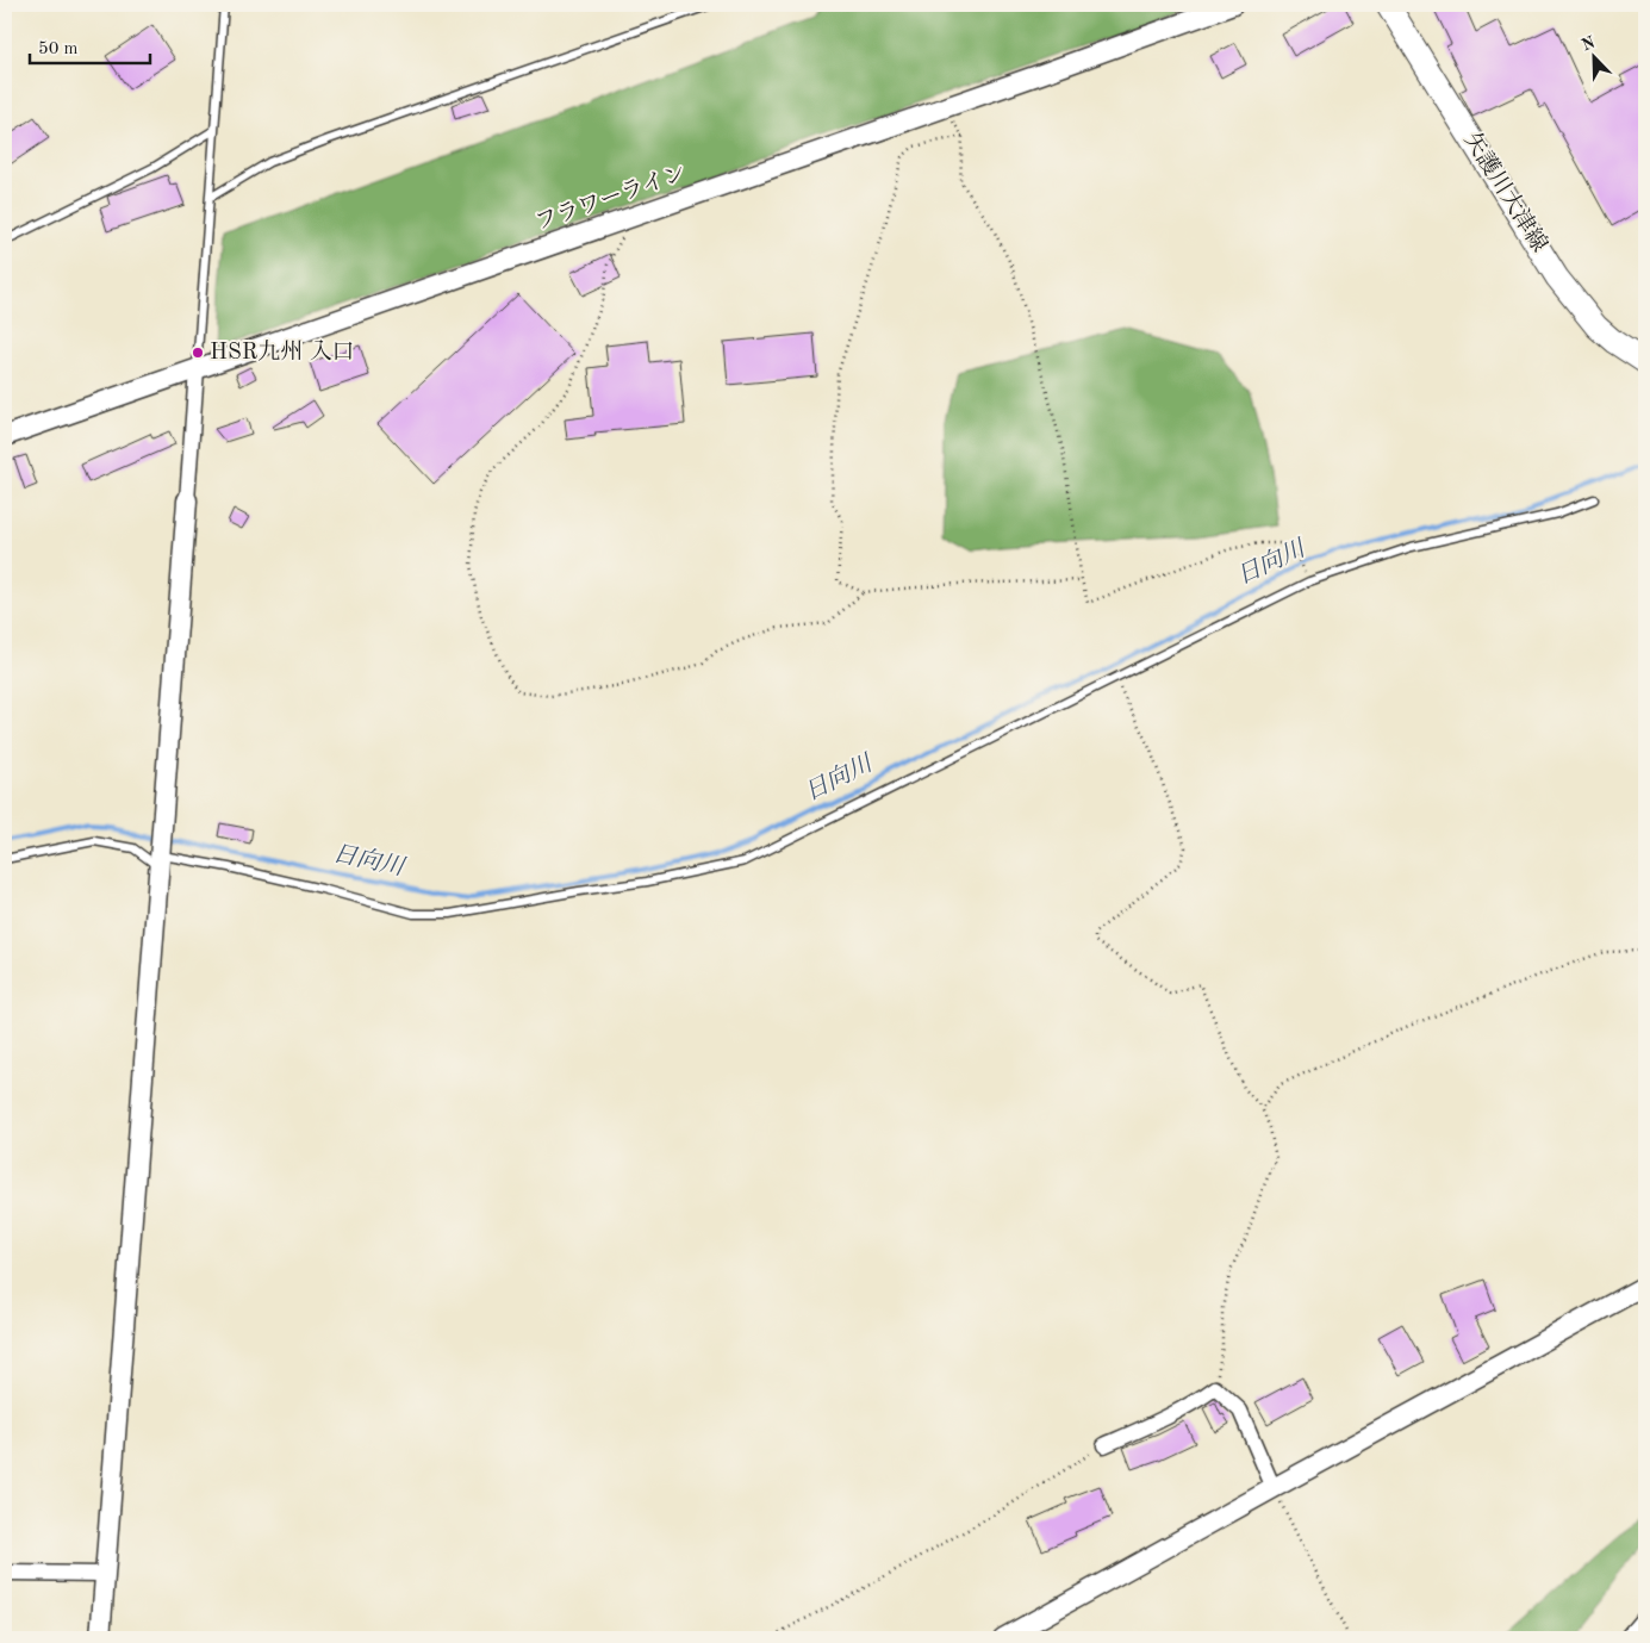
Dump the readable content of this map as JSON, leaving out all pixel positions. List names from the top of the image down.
{
  "streets": {
    "main road": ["矢護川大津線"],
    "street": ["フラワーライン"]
  },
  "water": ["日向川"],
  "places": ["HSR九州 入口"],
  "scale_bar": "50 m",
  "north": "top left"
}
